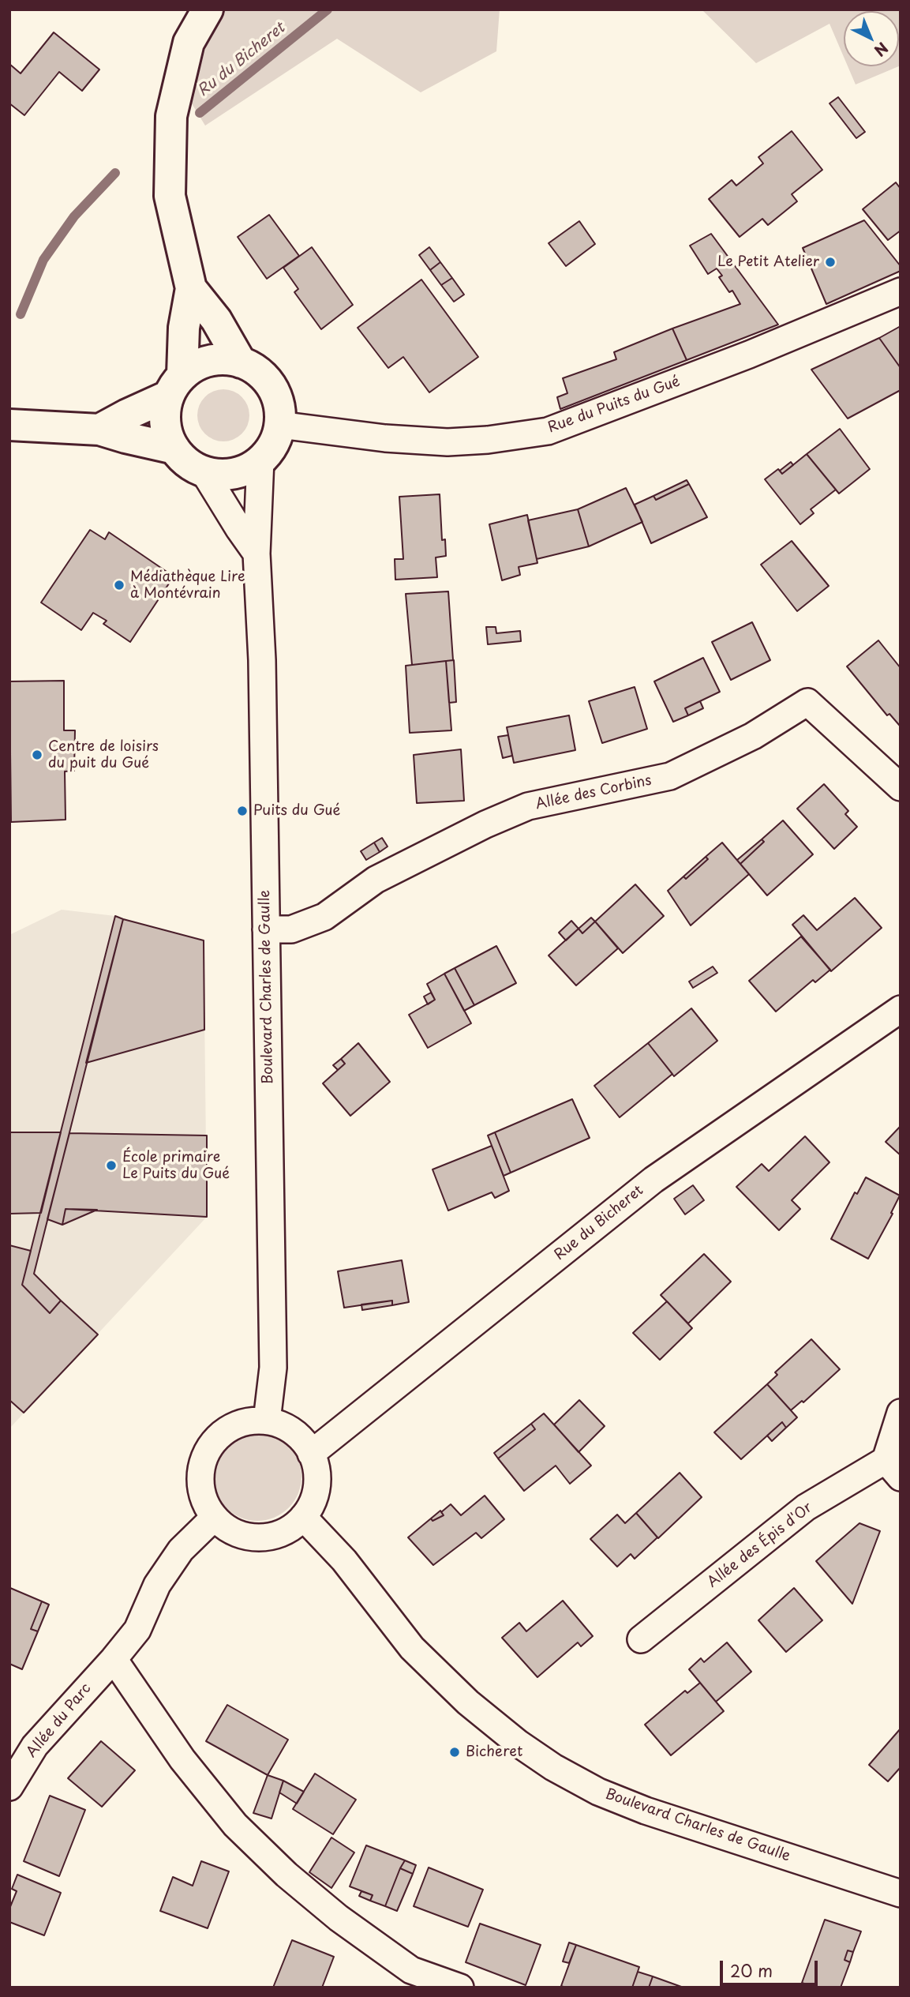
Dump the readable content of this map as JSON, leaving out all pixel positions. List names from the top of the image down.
{
  "streets": {
    "street": [
      "Rue du Puits du Gué",
      "Allée des Corbins",
      "Boulevard Charles de Gaulle",
      "Rue du Bicheret",
      "Allée des Épis d'Or",
      "Allée du Parc"
    ]
  },
  "crossings": [
    ["Rue du Puits du Gué", "Boulevard Charles de Gaulle"],
    ["Allée des Corbins", "Boulevard Charles de Gaulle"],
    ["Boulevard Charles de Gaulle", "Rue du Bicheret"],
    ["Boulevard Charles de Gaulle", "Allée du Parc"],
    ["Rue du Bicheret", "Allée du Parc"]
  ],
  "water": ["Ru du Bicheret"],
  "places": [
    "Le Petit Atelier",
    "Médiathèque Lire à Montévrain",
    "Centre de loisirs du puit du Gué",
    "Puits du Gué",
    "École primaire Le Puits du Gué",
    "Bicheret"
  ],
  "scale_bar": "20 m",
  "north": "bottom right"
}
